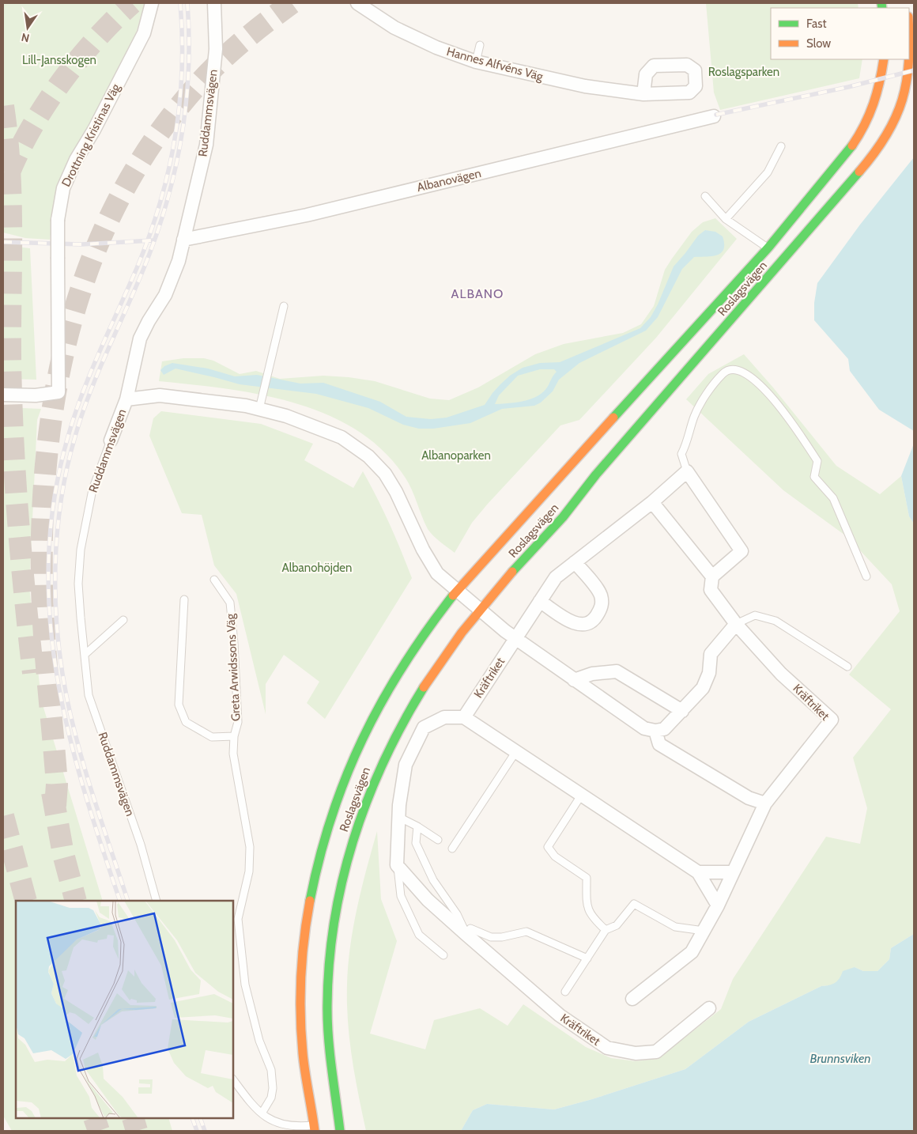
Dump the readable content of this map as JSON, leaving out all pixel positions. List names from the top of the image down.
{
  "streets": {
    "main road": ["Roslagsvägen"],
    "street": [
      "Hannes Alfvéns Väg",
      "Ruddammsvägen",
      "Drottning Kristinas Väg",
      "Albanovägen",
      "Kräftriket"
    ],
    "lane": ["Greta Arwidssons Väg"]
  },
  "crossings": [
    ["Ruddammsvägen", "Albanovägen"]
  ],
  "districts": ["ALBANO"],
  "water": ["Brunnsviken"],
  "parks": [
    "Lill-Jansskogen",
    "Roslagsparken",
    "Albanoparken",
    "Albanohöjden"
  ],
  "legend": ["Fast", "Slow"],
  "north": "bottom"
}
